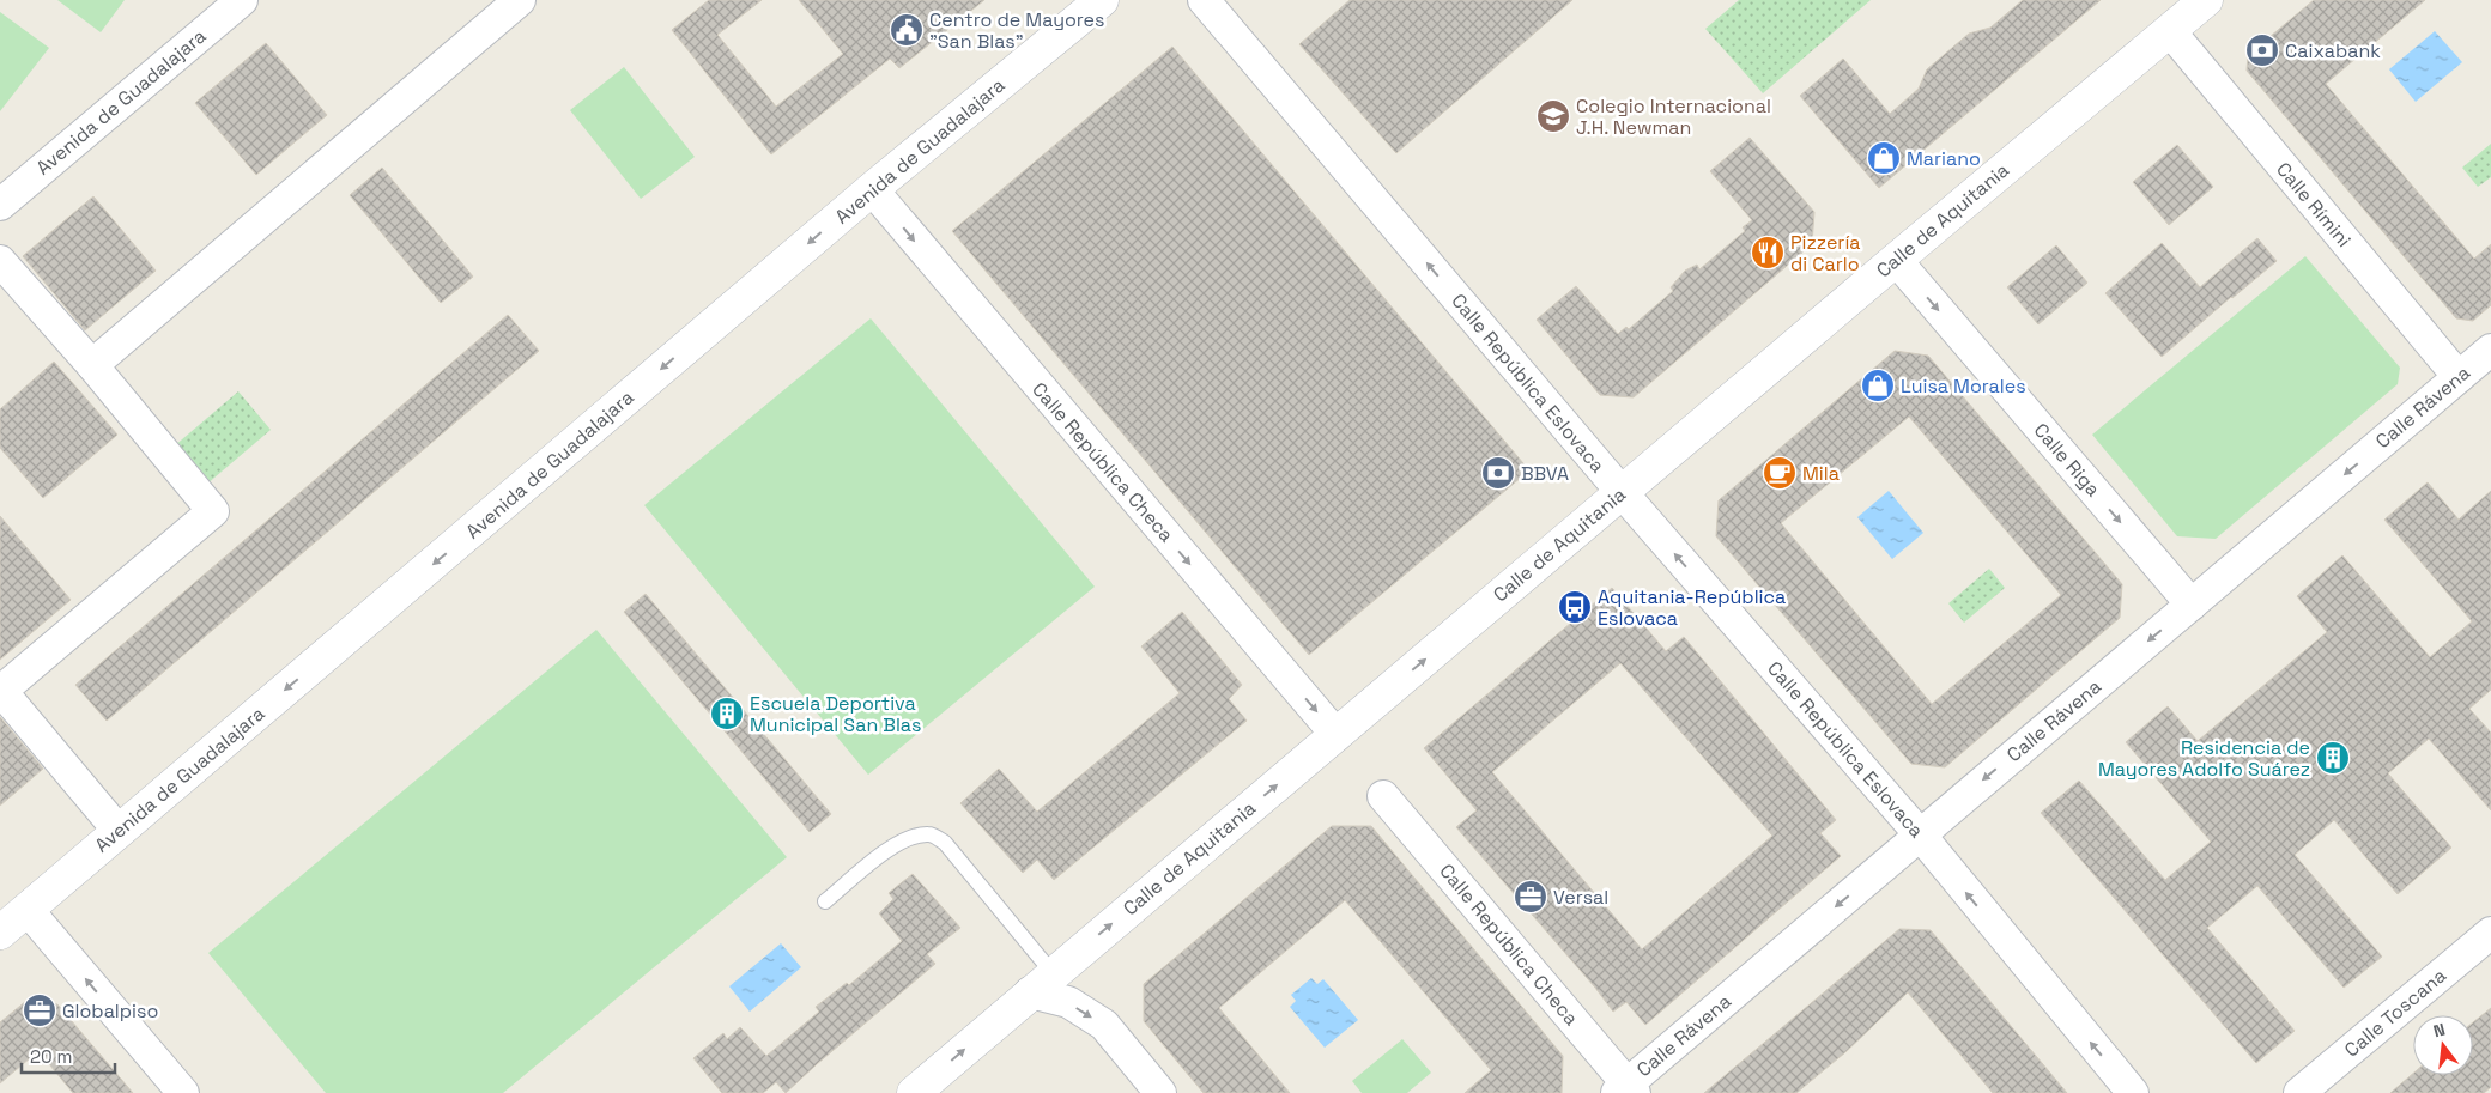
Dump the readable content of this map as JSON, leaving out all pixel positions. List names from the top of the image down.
{
  "streets": {
    "street": [
      "Avenida de Guadalajara",
      "Calle Rímini",
      "Calle de Aquitania",
      "Calle República Eslovaca",
      "Calle Rávena",
      "Calle Riga",
      "Calle República Checa",
      "Calle Toscana"
    ]
  },
  "crossings": [
    ["Avenida de Guadalajara", "Calle República Checa"],
    ["Calle Rímini", "Calle de Aquitania"],
    ["Calle Rímini", "Calle Rávena"],
    ["Calle de Aquitania", "Calle República Eslovaca"],
    ["Calle de Aquitania", "Calle Riga"],
    ["Calle de Aquitania", "Calle República Checa"],
    ["Calle República Eslovaca", "Calle Rávena"],
    ["Calle Rávena", "Calle Riga"],
    ["Calle Rávena", "Calle República Checa"]
  ],
  "one_way": [
    "Avenida de Guadalajara",
    "Calle de Aquitania",
    "Calle República Eslovaca",
    "Calle Rávena",
    "Calle Riga",
    "Calle República Checa"
  ],
  "places": {
    "public building": ["Centro de Mayores \"San Blas\""],
    "bank": ["Caixabank", "BBVA"],
    "school or university": ["Colegio Internacional J.H. Newman"],
    "shop": ["Mariano", "Luisa Morales"],
    "restaurant": ["Pizzería di Carlo"],
    "cafe": ["Mila"],
    "bus stop": ["Aquitania-República Eslovaca"],
    "building": ["Escuela Deportiva Municipal San Blas", "Residencia de Mayores Adolfo Suárez"],
    "office": ["Versal", "Globalpiso"]
  },
  "scale_bar": "20 m",
  "north": "top"
}
